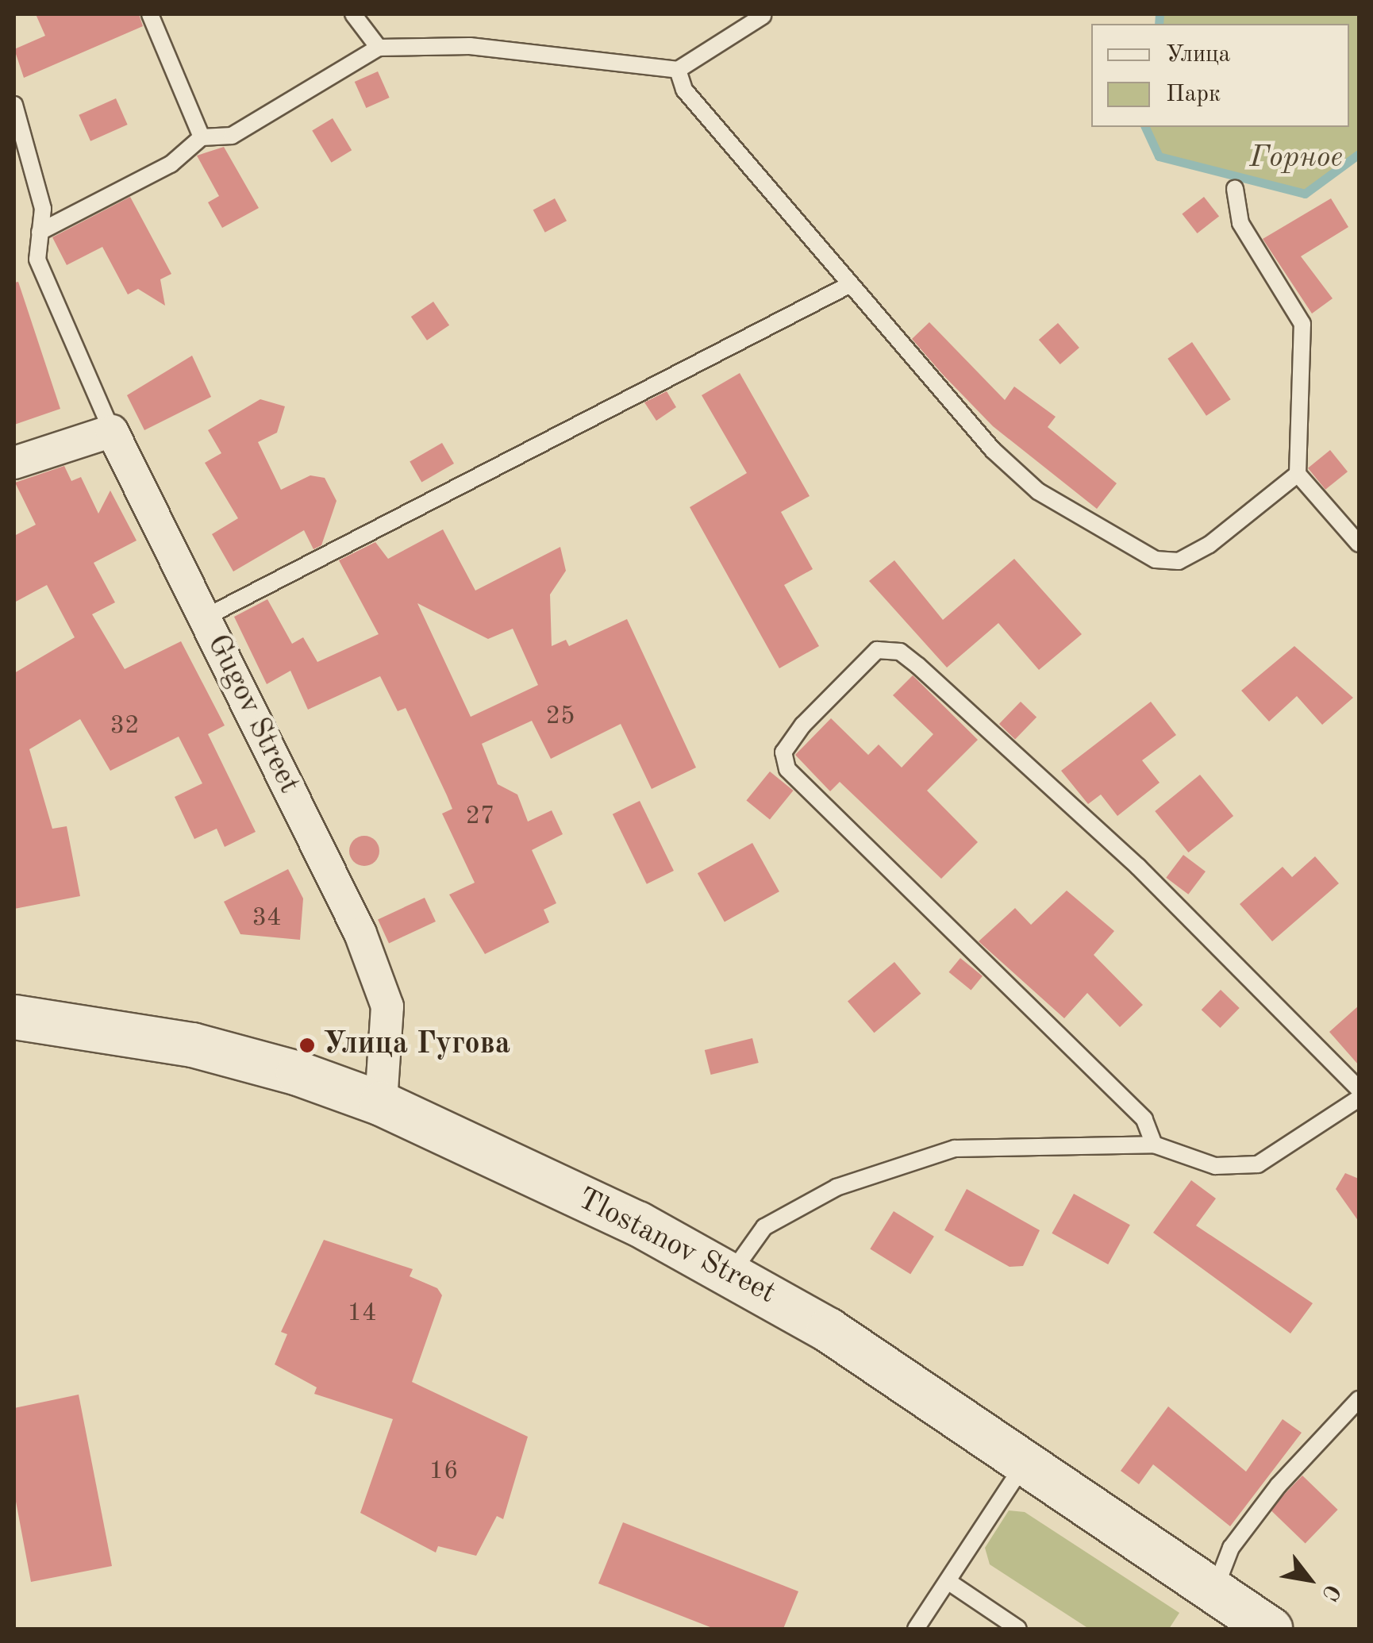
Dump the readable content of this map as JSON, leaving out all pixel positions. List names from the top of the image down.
{
  "streets": {
    "main road": ["Tlostanov Street"],
    "street": ["Gugov Street"]
  },
  "crossings": [
    ["Gugov Street", "Tlostanov Street"]
  ],
  "parks": ["Горное"],
  "places": ["Улица Гугова"],
  "house_numbers": [
    "25",
    "32",
    "27",
    "34",
    "14",
    "16"
  ],
  "legend": ["Улица", "Парк"],
  "north": "bottom right"
}
